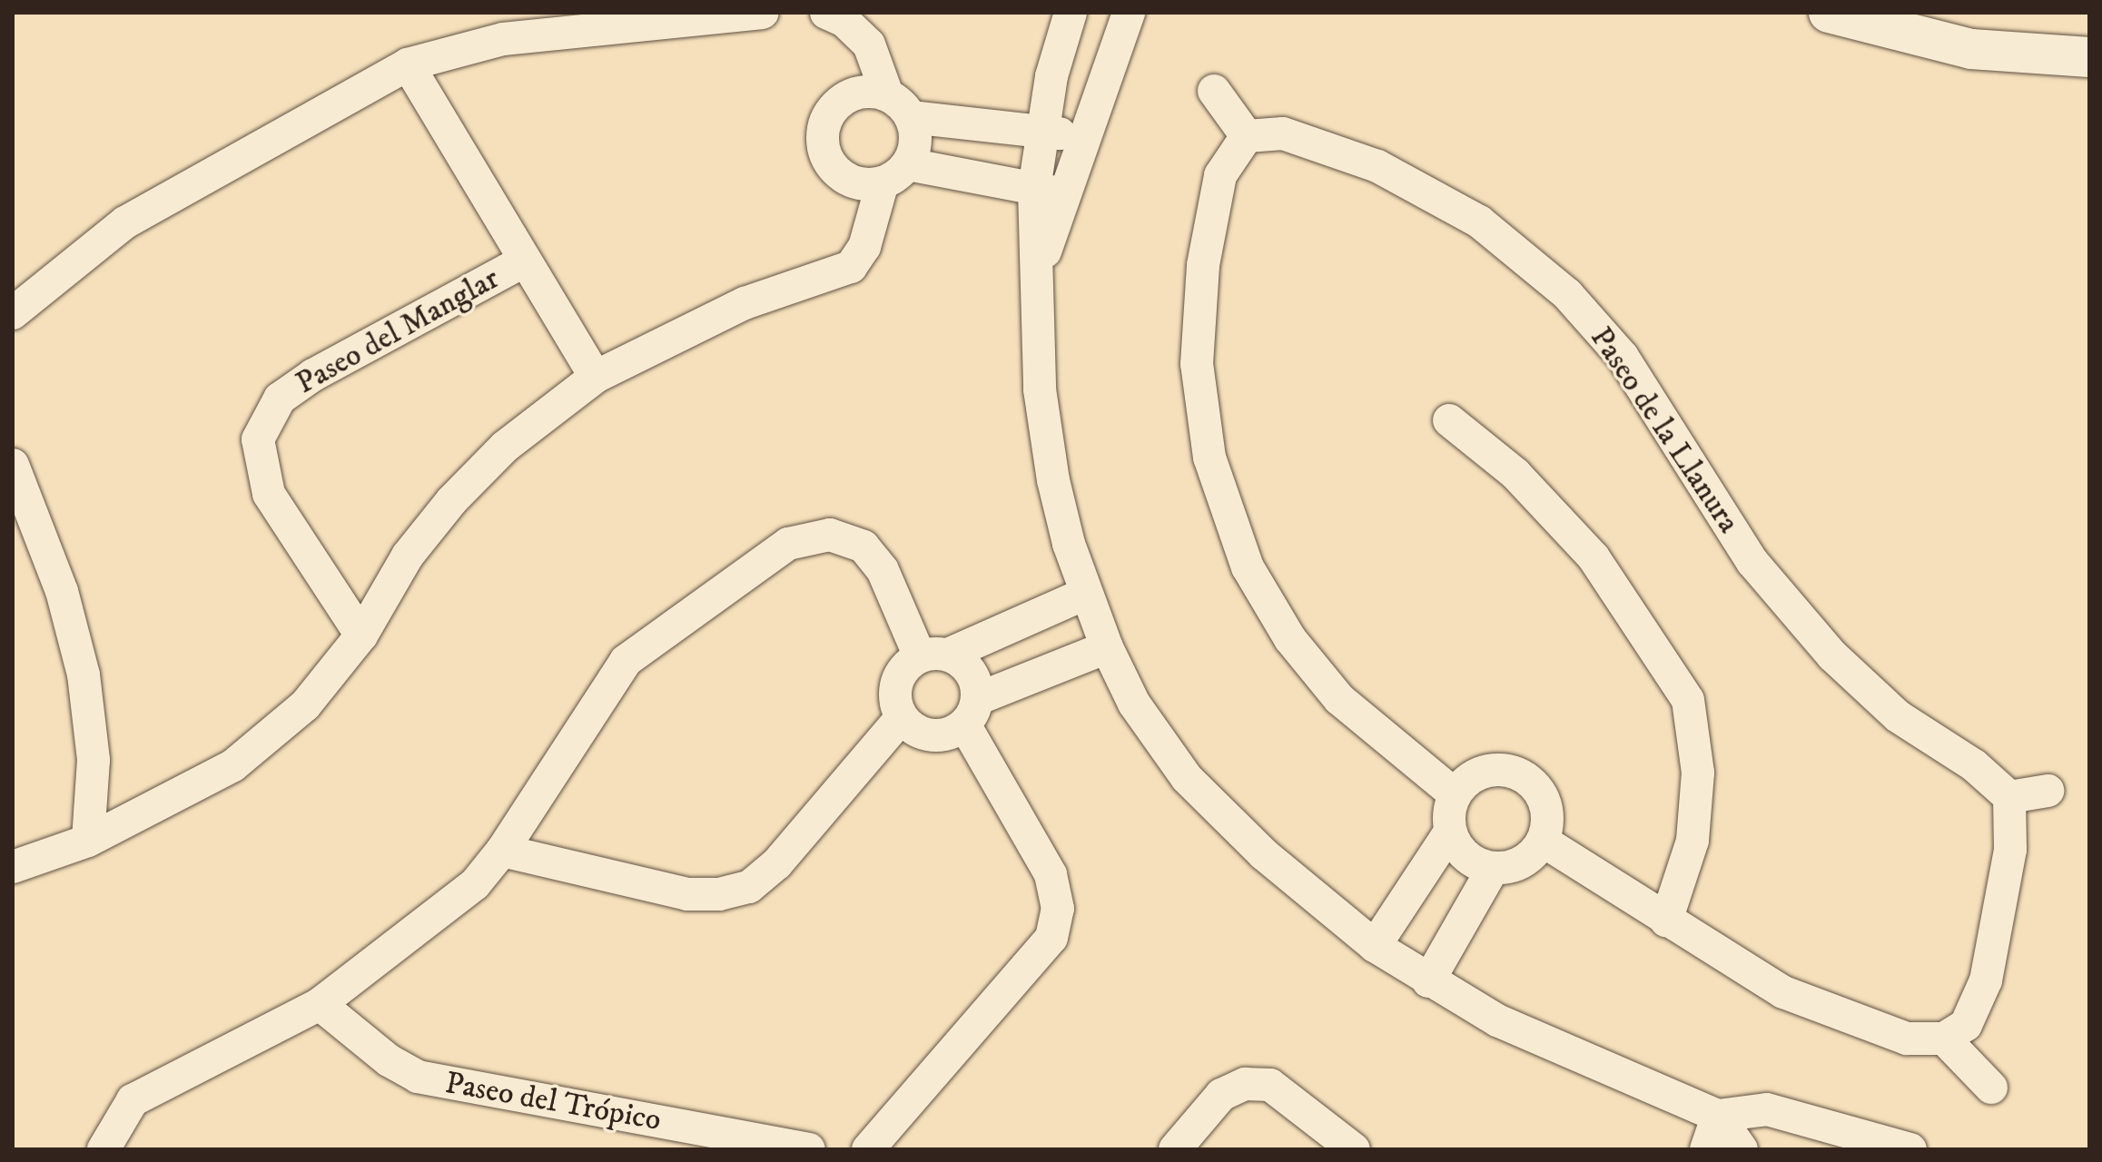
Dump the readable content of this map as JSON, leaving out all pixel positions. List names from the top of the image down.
{
  "streets": {
    "street": ["Paseo del Manglar", "Paseo de la Llanura", "Paseo del Trópico"]
  }
}
